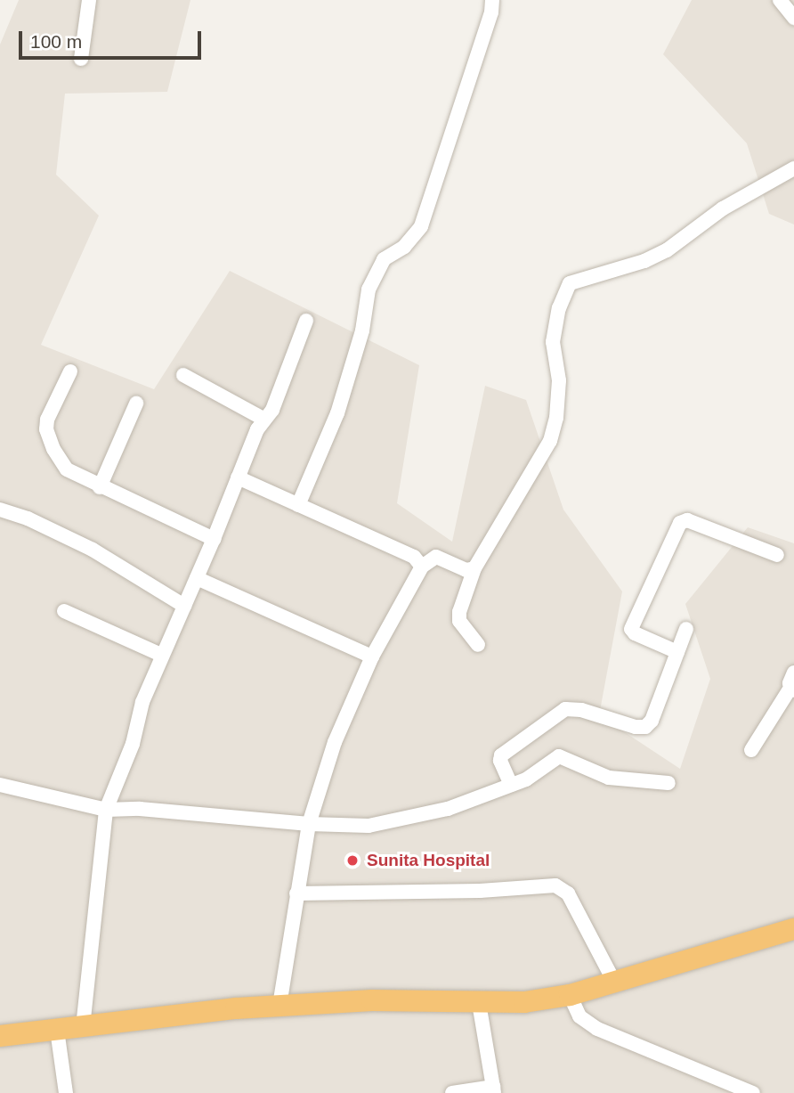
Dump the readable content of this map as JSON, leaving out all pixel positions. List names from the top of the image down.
{
  "places": ["Sunita Hospital"],
  "scale_bar": "100 m"
}
